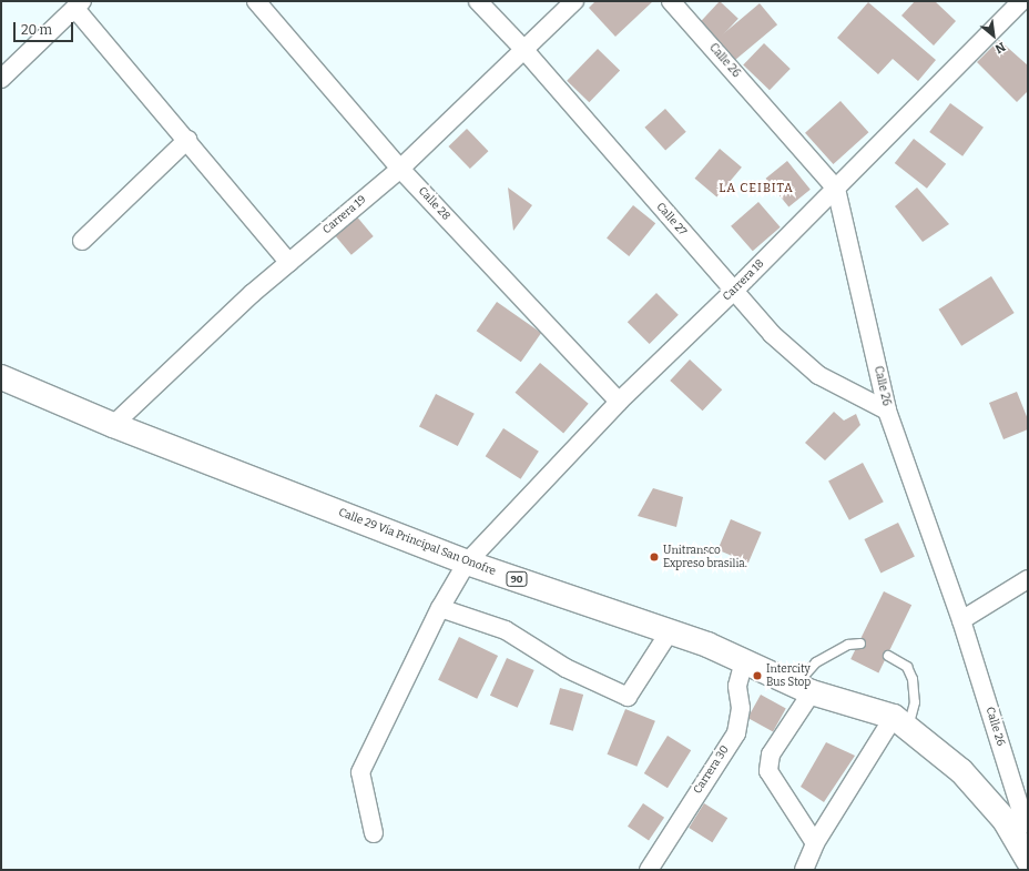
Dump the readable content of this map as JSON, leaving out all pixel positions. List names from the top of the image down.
{
  "streets": {
    "main road": ["Calle 26", "Calle 29 Vía Principal San Onofre", "90"],
    "street": [
      "Calle 28",
      "Carrera 19",
      "Calle 27",
      "Carrera 18",
      "Carrera 30"
    ]
  },
  "crossings": [
    ["Calle 26", "Calle 27"],
    ["Calle 26", "Carrera 18"],
    ["Calle 26", "Calle 29 Vía Principal San Onofre"],
    ["Calle 28", "Carrera 19"],
    ["Calle 28", "Carrera 18"],
    ["Carrera 19", "Calle 27"],
    ["Carrera 19", "Calle 29 Vía Principal San Onofre"],
    ["Calle 27", "Carrera 18"],
    ["Carrera 18", "Calle 29 Vía Principal San Onofre"],
    ["Calle 29 Vía Principal San Onofre", "Carrera 30"]
  ],
  "districts": ["LA CEIBITA"],
  "places": ["Unitransco Expreso brasilia.", "Intercity Bus Stop"],
  "scale_bar": "20 m",
  "north": "bottom right"
}
